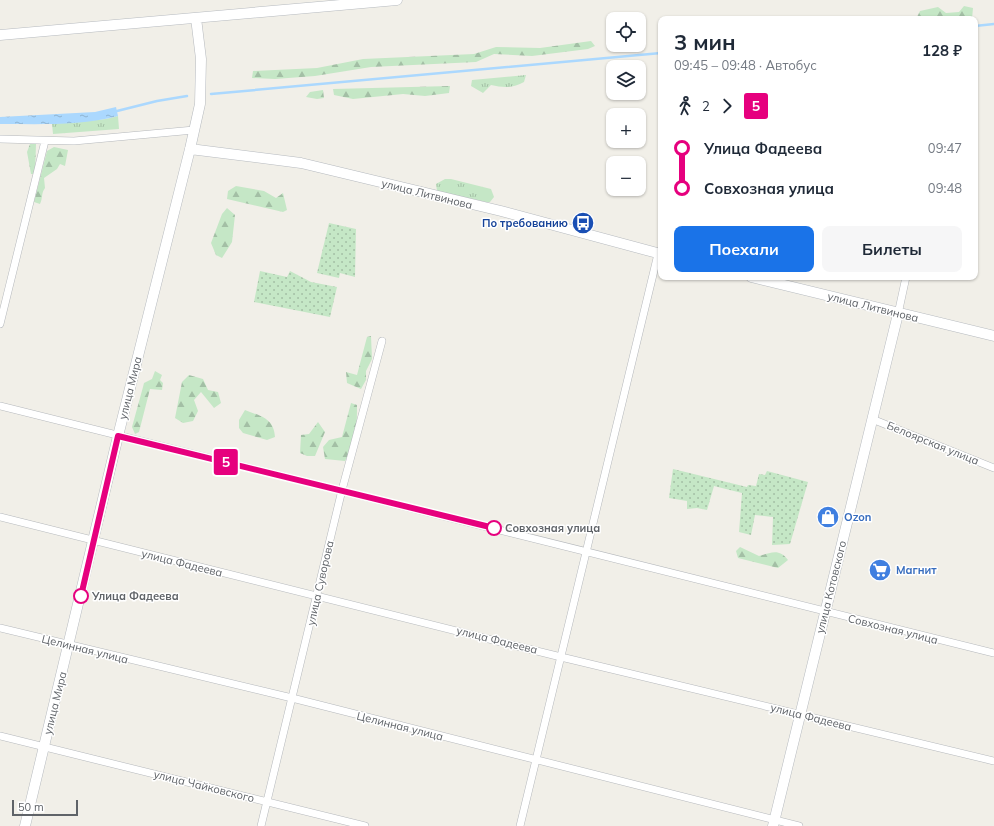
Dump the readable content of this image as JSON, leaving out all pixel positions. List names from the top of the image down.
{
  "streets": {
    "street": [
      "улица Литвинова",
      "улица Мира",
      "Белоярская улица",
      "улица Фадеева",
      "улица Суворова",
      "улица Котовского",
      "Совхозная улица",
      "Целинная улица",
      "улица Чайковского"
    ]
  },
  "crossings": [
    ["улица Литвинова", "улица Мира"],
    ["улица Литвинова", "улица Котовского"],
    ["улица Мира", "улица Фадеева"],
    ["улица Мира", "Совхозная улица"],
    ["улица Мира", "Целинная улица"],
    ["улица Мира", "улица Чайковского"],
    ["Белоярская улица", "улица Котовского"],
    ["улица Фадеева", "улица Суворова"],
    ["улица Фадеева", "улица Котовского"],
    ["улица Суворова", "Совхозная улица"],
    ["улица Суворова", "Целинная улица"],
    ["улица Суворова", "улица Чайковского"],
    ["улица Котовского", "Совхозная улица"],
    ["улица Котовского", "Целинная улица"]
  ],
  "places": {
    "bus stop": ["По требованию"],
    "shop": ["Ozon"],
    "other": ["Совхозная улица", "Улица Фадеева"],
    "supermarket": ["Магнит"]
  },
  "lines": ["bus line 5"],
  "scale_bar": "50 m",
  "page": {
    "on_map": "5",
    "map_buttons": ["+", "−"],
    "heading": ["3 мин", "09:45 – 09:48 · Автобус", "128 ₽"],
    "legs": ["2", "5"],
    "list": [
      {
        "name": "Улица Фадеева",
        "value": "09:47"
      },
      {
        "name": "Совхозная улица",
        "value": "09:48"
      }
    ],
    "buttons": ["Поехали", "Билеты"],
    "scale": "50 m"
  }
}
